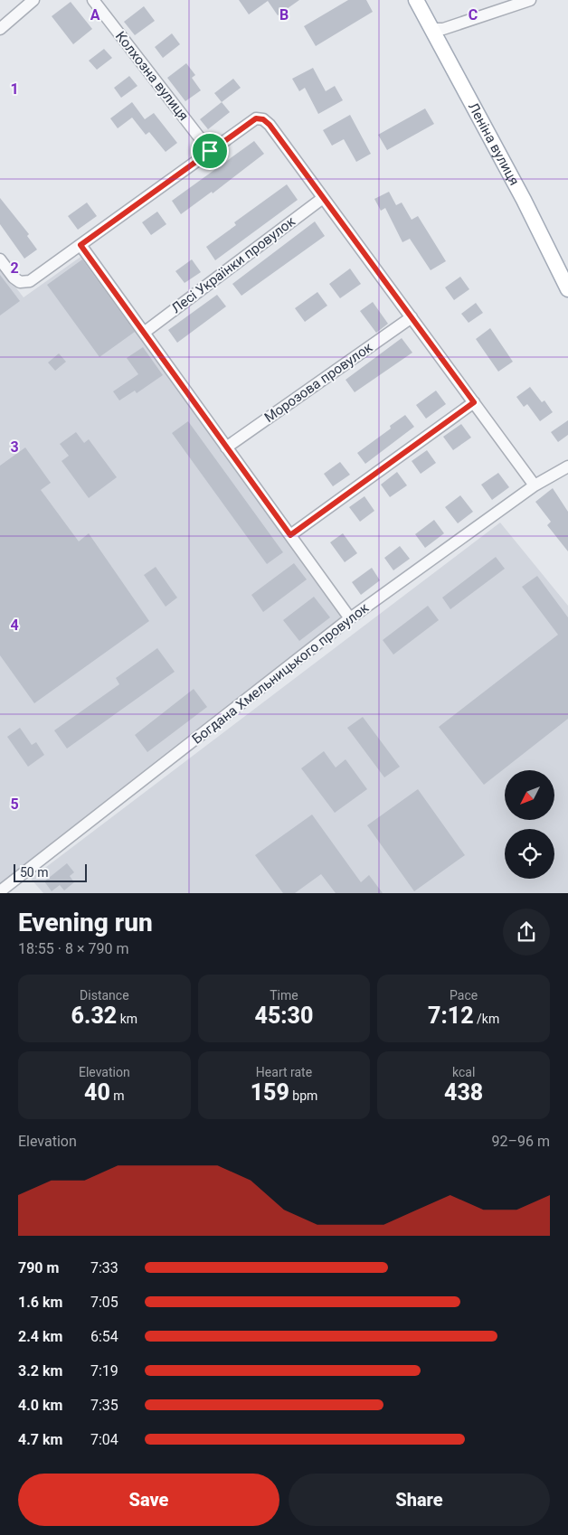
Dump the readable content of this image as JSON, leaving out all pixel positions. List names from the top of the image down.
{
  "streets": {
    "main road": ["Леніна вулиця"],
    "street": [
      "Колхозна вулиця",
      "Лесі Українки провулок",
      "Морозова провулок",
      "Богдана Хмельницького провулок"
    ]
  },
  "scale_bar": "50 m",
  "north": "bottom left",
  "page": {
    "scale": "50 m",
    "heading": ["Evening run", "18:55 · 8 × 790 m"],
    "stats": [
      ["Distance", "6.32 km"],
      ["Time", "45:30"],
      ["Pace", "7:12 /km"],
      ["Elevation", "40 m"],
      ["Heart rate", "159 bpm"],
      ["kcal", "438"]
    ],
    "chart": ["Elevation", "92–96 m"],
    "list": [
      {
        "name": "790 m",
        "note": "7:33"
      },
      {
        "name": "1.6 km",
        "note": "7:05"
      },
      {
        "name": "2.4 km",
        "note": "6:54"
      },
      {
        "name": "3.2 km",
        "note": "7:19"
      },
      {
        "name": "4.0 km",
        "note": "7:35"
      },
      {
        "name": "4.7 km",
        "note": "7:04"
      }
    ],
    "buttons": ["Save", "Share"]
  },
  "grid": {
    "columns": ["A", "B", "C"],
    "rows": [
      "1",
      "2",
      "3",
      "4",
      "5"
    ]
  }
}
